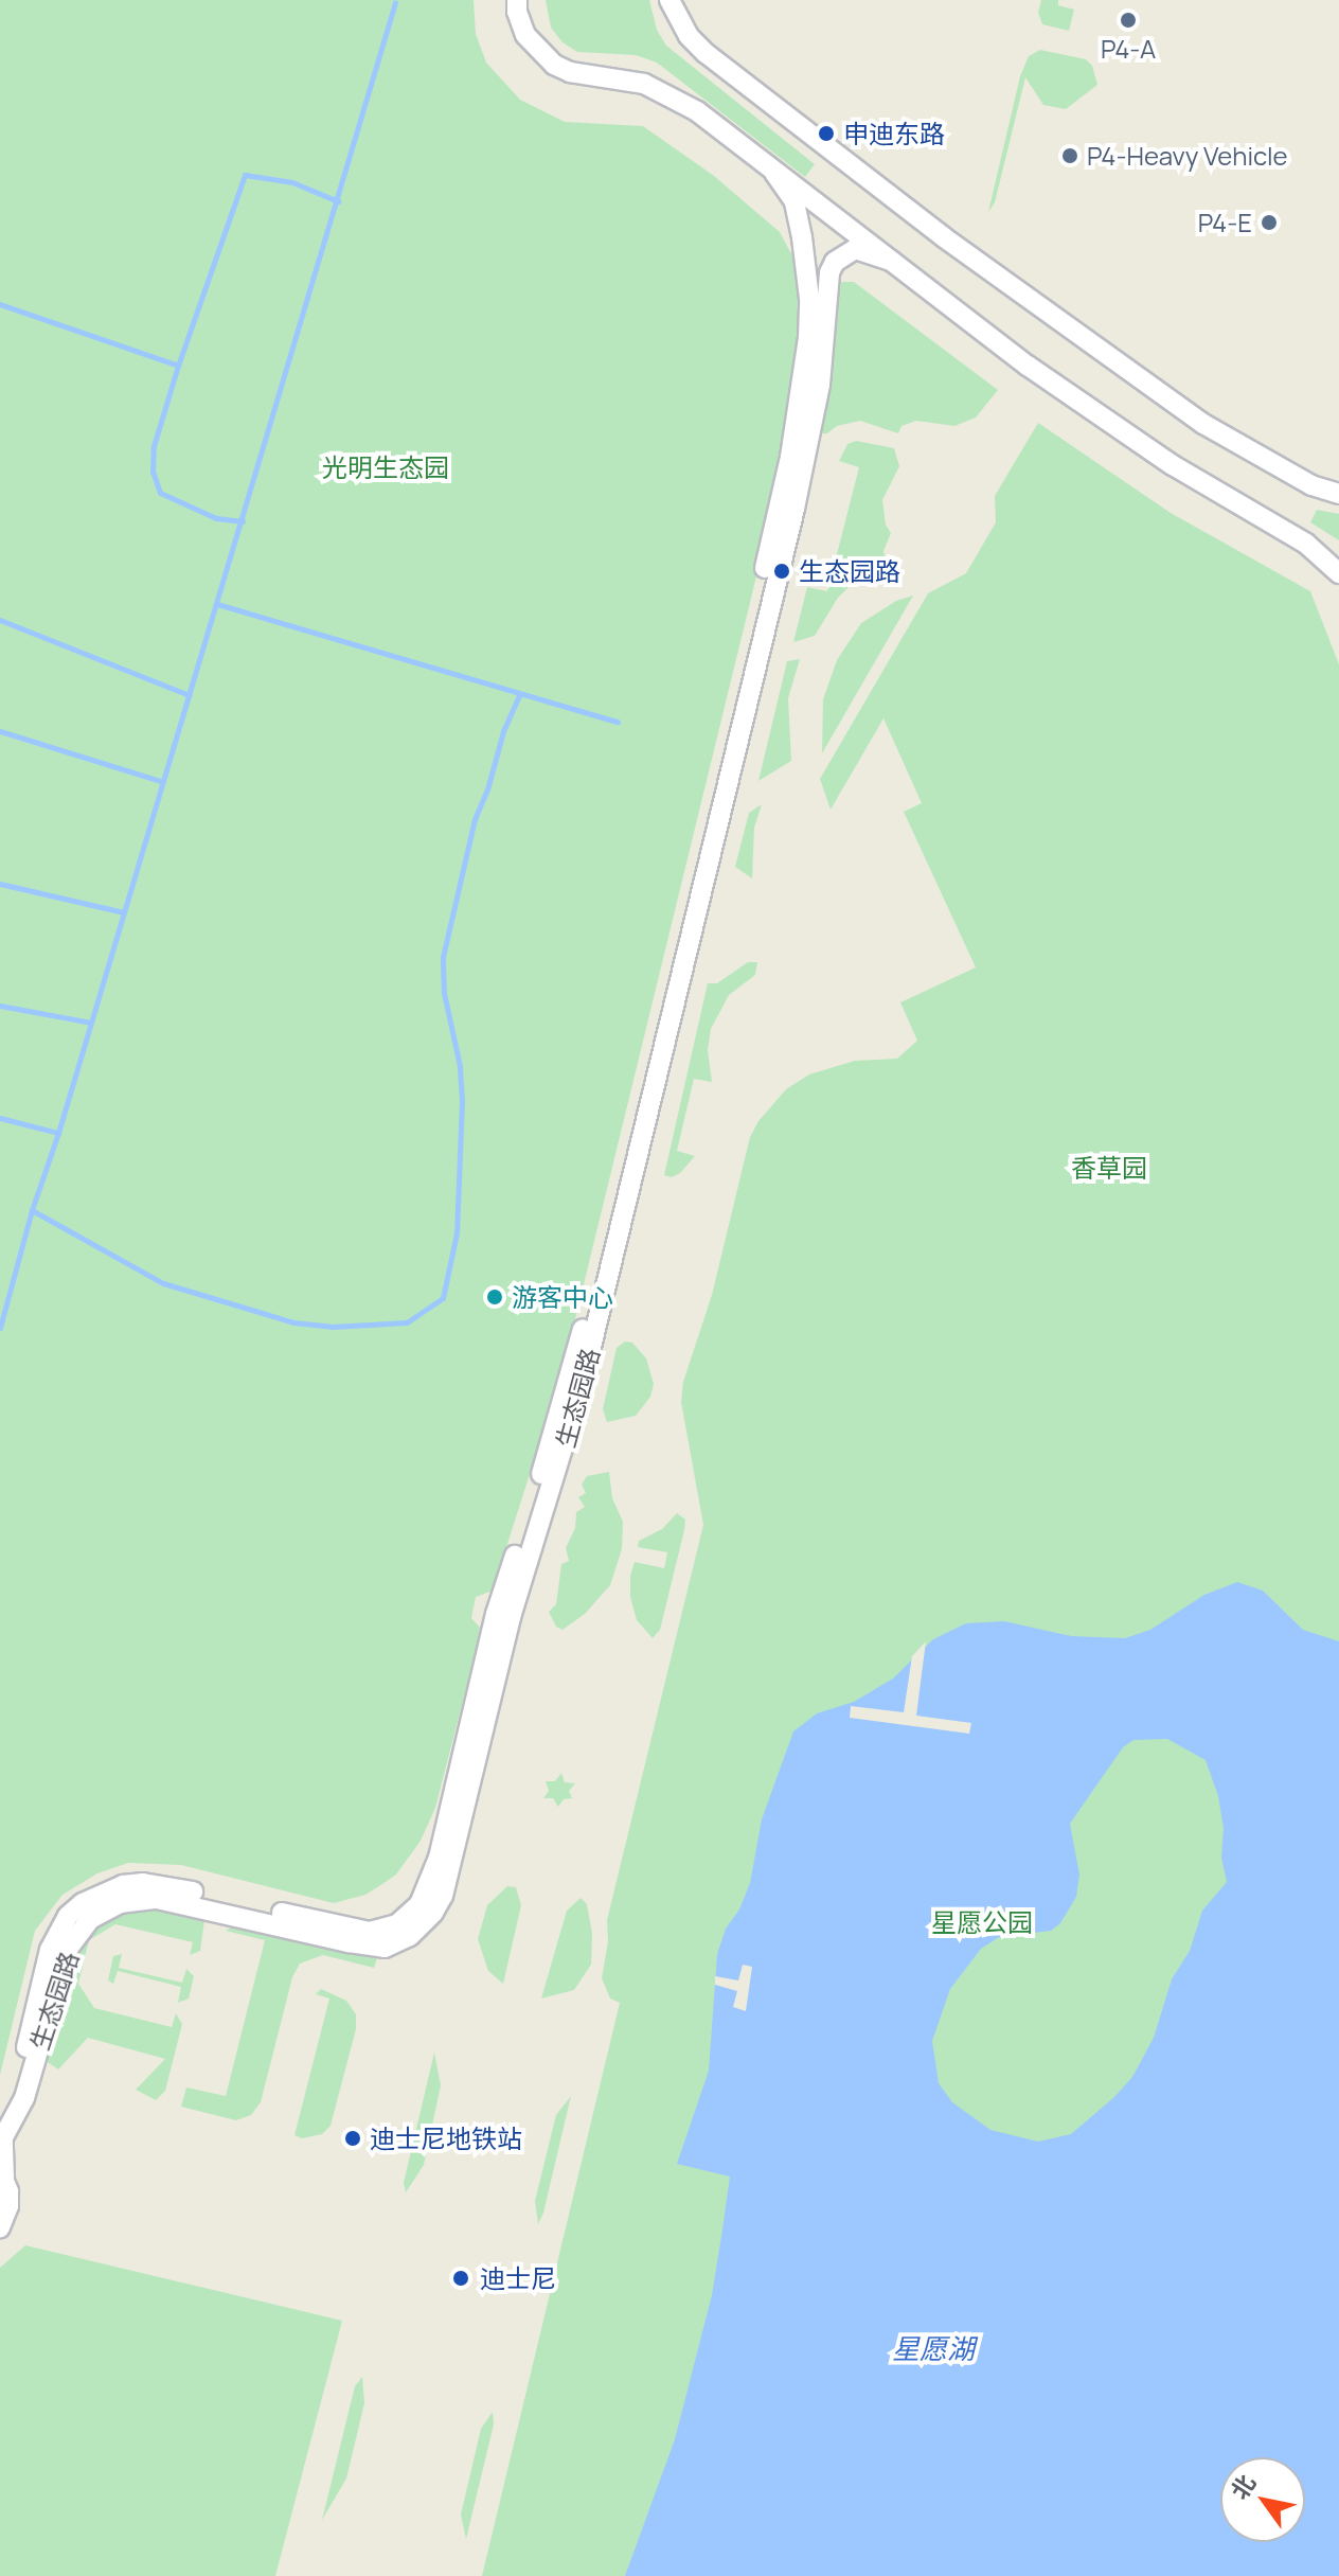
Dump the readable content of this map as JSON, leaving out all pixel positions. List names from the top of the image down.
{
  "streets": {
    "street": ["生态园路"]
  },
  "water": ["星愿湖"],
  "parks": ["光明生态园", "香草园", "星愿公园"],
  "places": [
    "P4-A",
    "申迪东路",
    "P4-Heavy Vehicle",
    "P4-E",
    "生态园路",
    "游客中心",
    "迪士尼地铁站",
    "迪士尼"
  ],
  "north": "top left"
}
